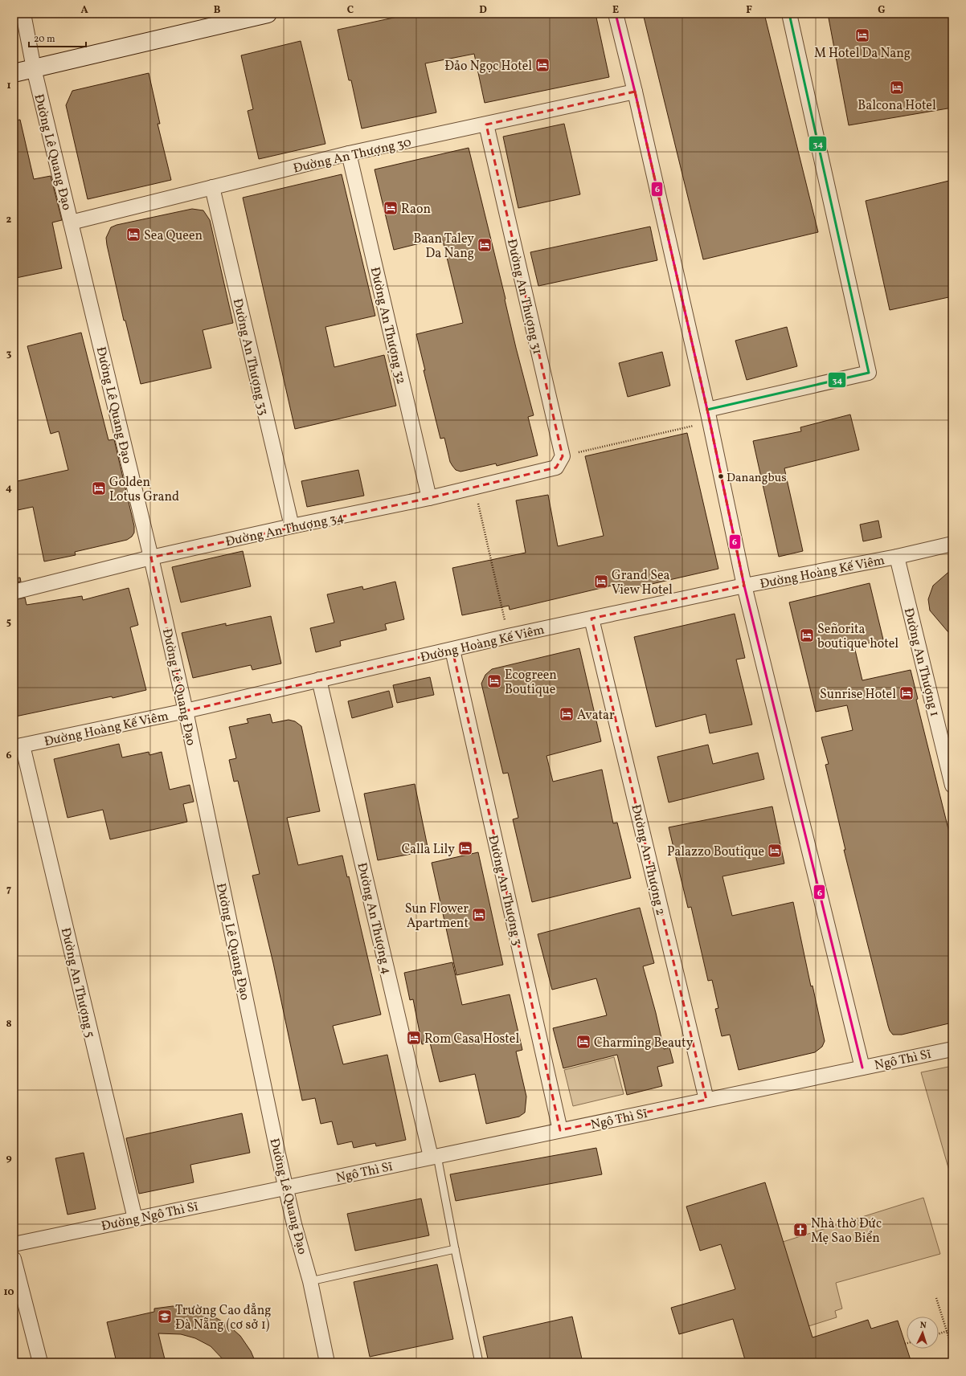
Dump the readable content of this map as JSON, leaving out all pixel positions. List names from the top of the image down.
{
  "streets": {
    "street": [
      "Đường Lê Quang Đạo",
      "Đường An Thượng 30",
      "Đường An Thượng 31",
      "Đường An Thượng 32",
      "Đường An Thượng 33",
      "Đường An Thượng 34",
      "Đường Hoàng Kế Viêm",
      "Đường An Thượng 1",
      "Đường An Thượng 2",
      "Đường An Thượng 3",
      "Đường An Thượng 4",
      "Đường An Thượng 5",
      "Ngô Thì Sĩ",
      "Đường Ngô Thì Sĩ"
    ]
  },
  "crossings": [
    ["Đường Lê Quang Đạo", "Đường An Thượng 30"],
    ["Đường Lê Quang Đạo", "Đường An Thượng 34"],
    ["Đường Lê Quang Đạo", "Đường Hoàng Kế Viêm"],
    ["Đường Lê Quang Đạo", "Ngô Thì Sĩ"],
    ["Đường Lê Quang Đạo", "Đường Ngô Thì Sĩ"],
    ["Đường An Thượng 30", "Đường An Thượng 31"],
    ["Đường An Thượng 30", "Đường An Thượng 32"],
    ["Đường An Thượng 30", "Đường An Thượng 33"],
    ["Đường An Thượng 31", "Đường An Thượng 34"],
    ["Đường An Thượng 32", "Đường An Thượng 34"],
    ["Đường An Thượng 33", "Đường An Thượng 34"],
    ["Đường Hoàng Kế Viêm", "Đường An Thượng 1"],
    ["Đường Hoàng Kế Viêm", "Đường An Thượng 2"],
    ["Đường Hoàng Kế Viêm", "Đường An Thượng 3"],
    ["Đường Hoàng Kế Viêm", "Đường An Thượng 4"],
    ["Đường Hoàng Kế Viêm", "Đường An Thượng 5"],
    ["Đường An Thượng 2", "Ngô Thì Sĩ"],
    ["Đường An Thượng 3", "Ngô Thì Sĩ"],
    ["Đường An Thượng 4", "Ngô Thì Sĩ"],
    ["Đường An Thượng 5", "Đường Ngô Thì Sĩ"],
    ["Ngô Thì Sĩ", "Đường Ngô Thì Sĩ"]
  ],
  "places": {
    "hotel": [
      "M Hotel Da Nang",
      "Đảo Ngọc Hotel",
      "Balcona Hotel",
      "Raon",
      "Sea Queen",
      "Baan Taley Da Nang",
      "Golden Lotus Grand",
      "Grand Sea View Hotel",
      "Señorita boutique hotel",
      "Ecogreen Boutique",
      "Sunrise Hotel",
      "Avatar",
      "Calla Lily",
      "Palazzo Boutique",
      "Sun Flower Apartment",
      "Rom Casa Hostel",
      "Charming Beauty"
    ],
    "other": ["Danangbus"],
    "church": ["Nhà thờ Đức Mẹ Sao Biển"],
    "school or university": ["Trường Cao đẳng Đà Nẵng (cơ sở 1)"]
  },
  "lines": ["transit line 6", "transit line 34"],
  "scale_bar": "20 m",
  "north": "top",
  "grid": {
    "columns": [
      "A",
      "B",
      "C",
      "D",
      "E",
      "F",
      "G"
    ],
    "rows": [
      "1",
      "2",
      "3",
      "4",
      "5",
      "6",
      "7",
      "8",
      "9",
      "10"
    ]
  }
}
